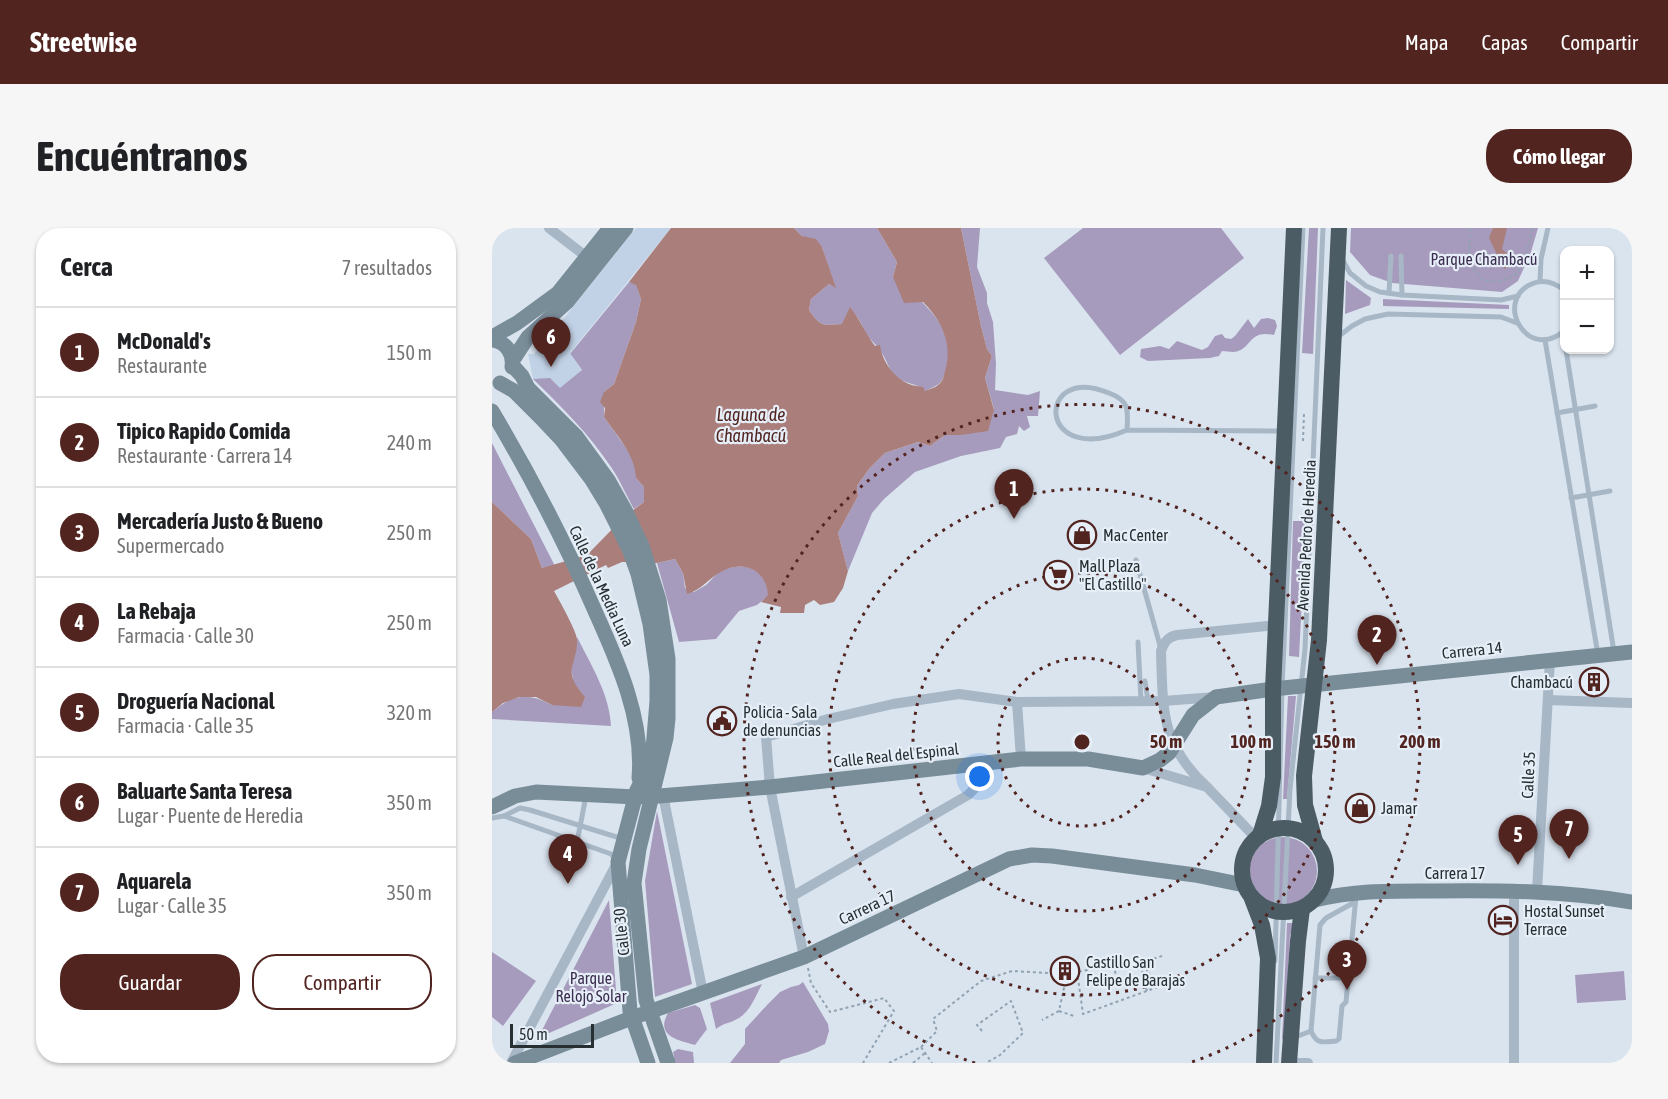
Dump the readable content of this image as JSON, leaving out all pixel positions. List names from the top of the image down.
{
  "streets": {
    "highway": ["Avenida Pedro de Heredia"],
    "main road": [
      "Calle de la Media Luna",
      "Carrera 14",
      "Calle Real del Espinal",
      "Carrera 17",
      "Calle 30"
    ],
    "street": ["Calle 35"]
  },
  "crossings": [
    ["Avenida Pedro de Heredia", "Carrera 14"],
    ["Avenida Pedro de Heredia", "Calle Real del Espinal"],
    ["Avenida Pedro de Heredia", "Carrera 17"],
    ["Calle de la Media Luna", "Calle Real del Espinal"],
    ["Calle de la Media Luna", "Calle 30"],
    ["Carrera 14", "Calle 35"],
    ["Calle Real del Espinal", "Calle 30"],
    ["Calle 35", "Carrera 17"],
    ["Carrera 17", "Calle 30"]
  ],
  "water": ["Laguna de Chambacú"],
  "parks": ["Parque Chambacú", "Parque Relojo Solar"],
  "places": {
    "shop": ["Mac Center", "Jamar"],
    "supermarket": ["Mall Plaza \"El Castillo\""],
    "building": ["Chambacú", "Castillo San Felipe de Barajas"],
    "public building": ["Policia - Sala de denuncias"],
    "hotel": ["Hostal Sunset Terrace"]
  },
  "scale_bar": "50 m",
  "page": {
    "header": "Streetwise",
    "nav": ["Mapa", "Capas", "Compartir"],
    "buttons": [
      "Cómo llegar",
      ["Guardar", "Compartir"]
    ],
    "title": "Encuéntranos",
    "heading": ["Cerca", "7 resultados"],
    "map_buttons": ["+", "−"],
    "list": [
      {
        "mark": "1",
        "name": "McDonald's",
        "note": "Restaurante",
        "value": "150 m"
      },
      {
        "mark": "2",
        "name": "Tipico Rapido Comida",
        "note": "Restaurante · Carrera 14",
        "value": "240 m"
      },
      {
        "mark": "3",
        "name": "Mercadería Justo & Bueno",
        "note": "Supermercado",
        "value": "250 m"
      },
      {
        "mark": "4",
        "name": "La Rebaja",
        "note": "Farmacia · Calle 30",
        "value": "250 m"
      },
      {
        "mark": "5",
        "name": "Droguería Nacional",
        "note": "Farmacia · Calle 35",
        "value": "320 m"
      },
      {
        "mark": "6",
        "name": "Baluarte Santa Teresa",
        "note": "Lugar · Puente de Heredia",
        "value": "350 m"
      },
      {
        "mark": "7",
        "name": "Aquarela",
        "note": "Lugar · Calle 35",
        "value": "350 m"
      }
    ],
    "pins": [
      "6",
      "1",
      "2",
      "7",
      "5",
      "4",
      "3"
    ],
    "scale": "50 m"
  },
  "rings": [
    "50 m",
    "100 m",
    "150 m",
    "200 m"
  ]
}
